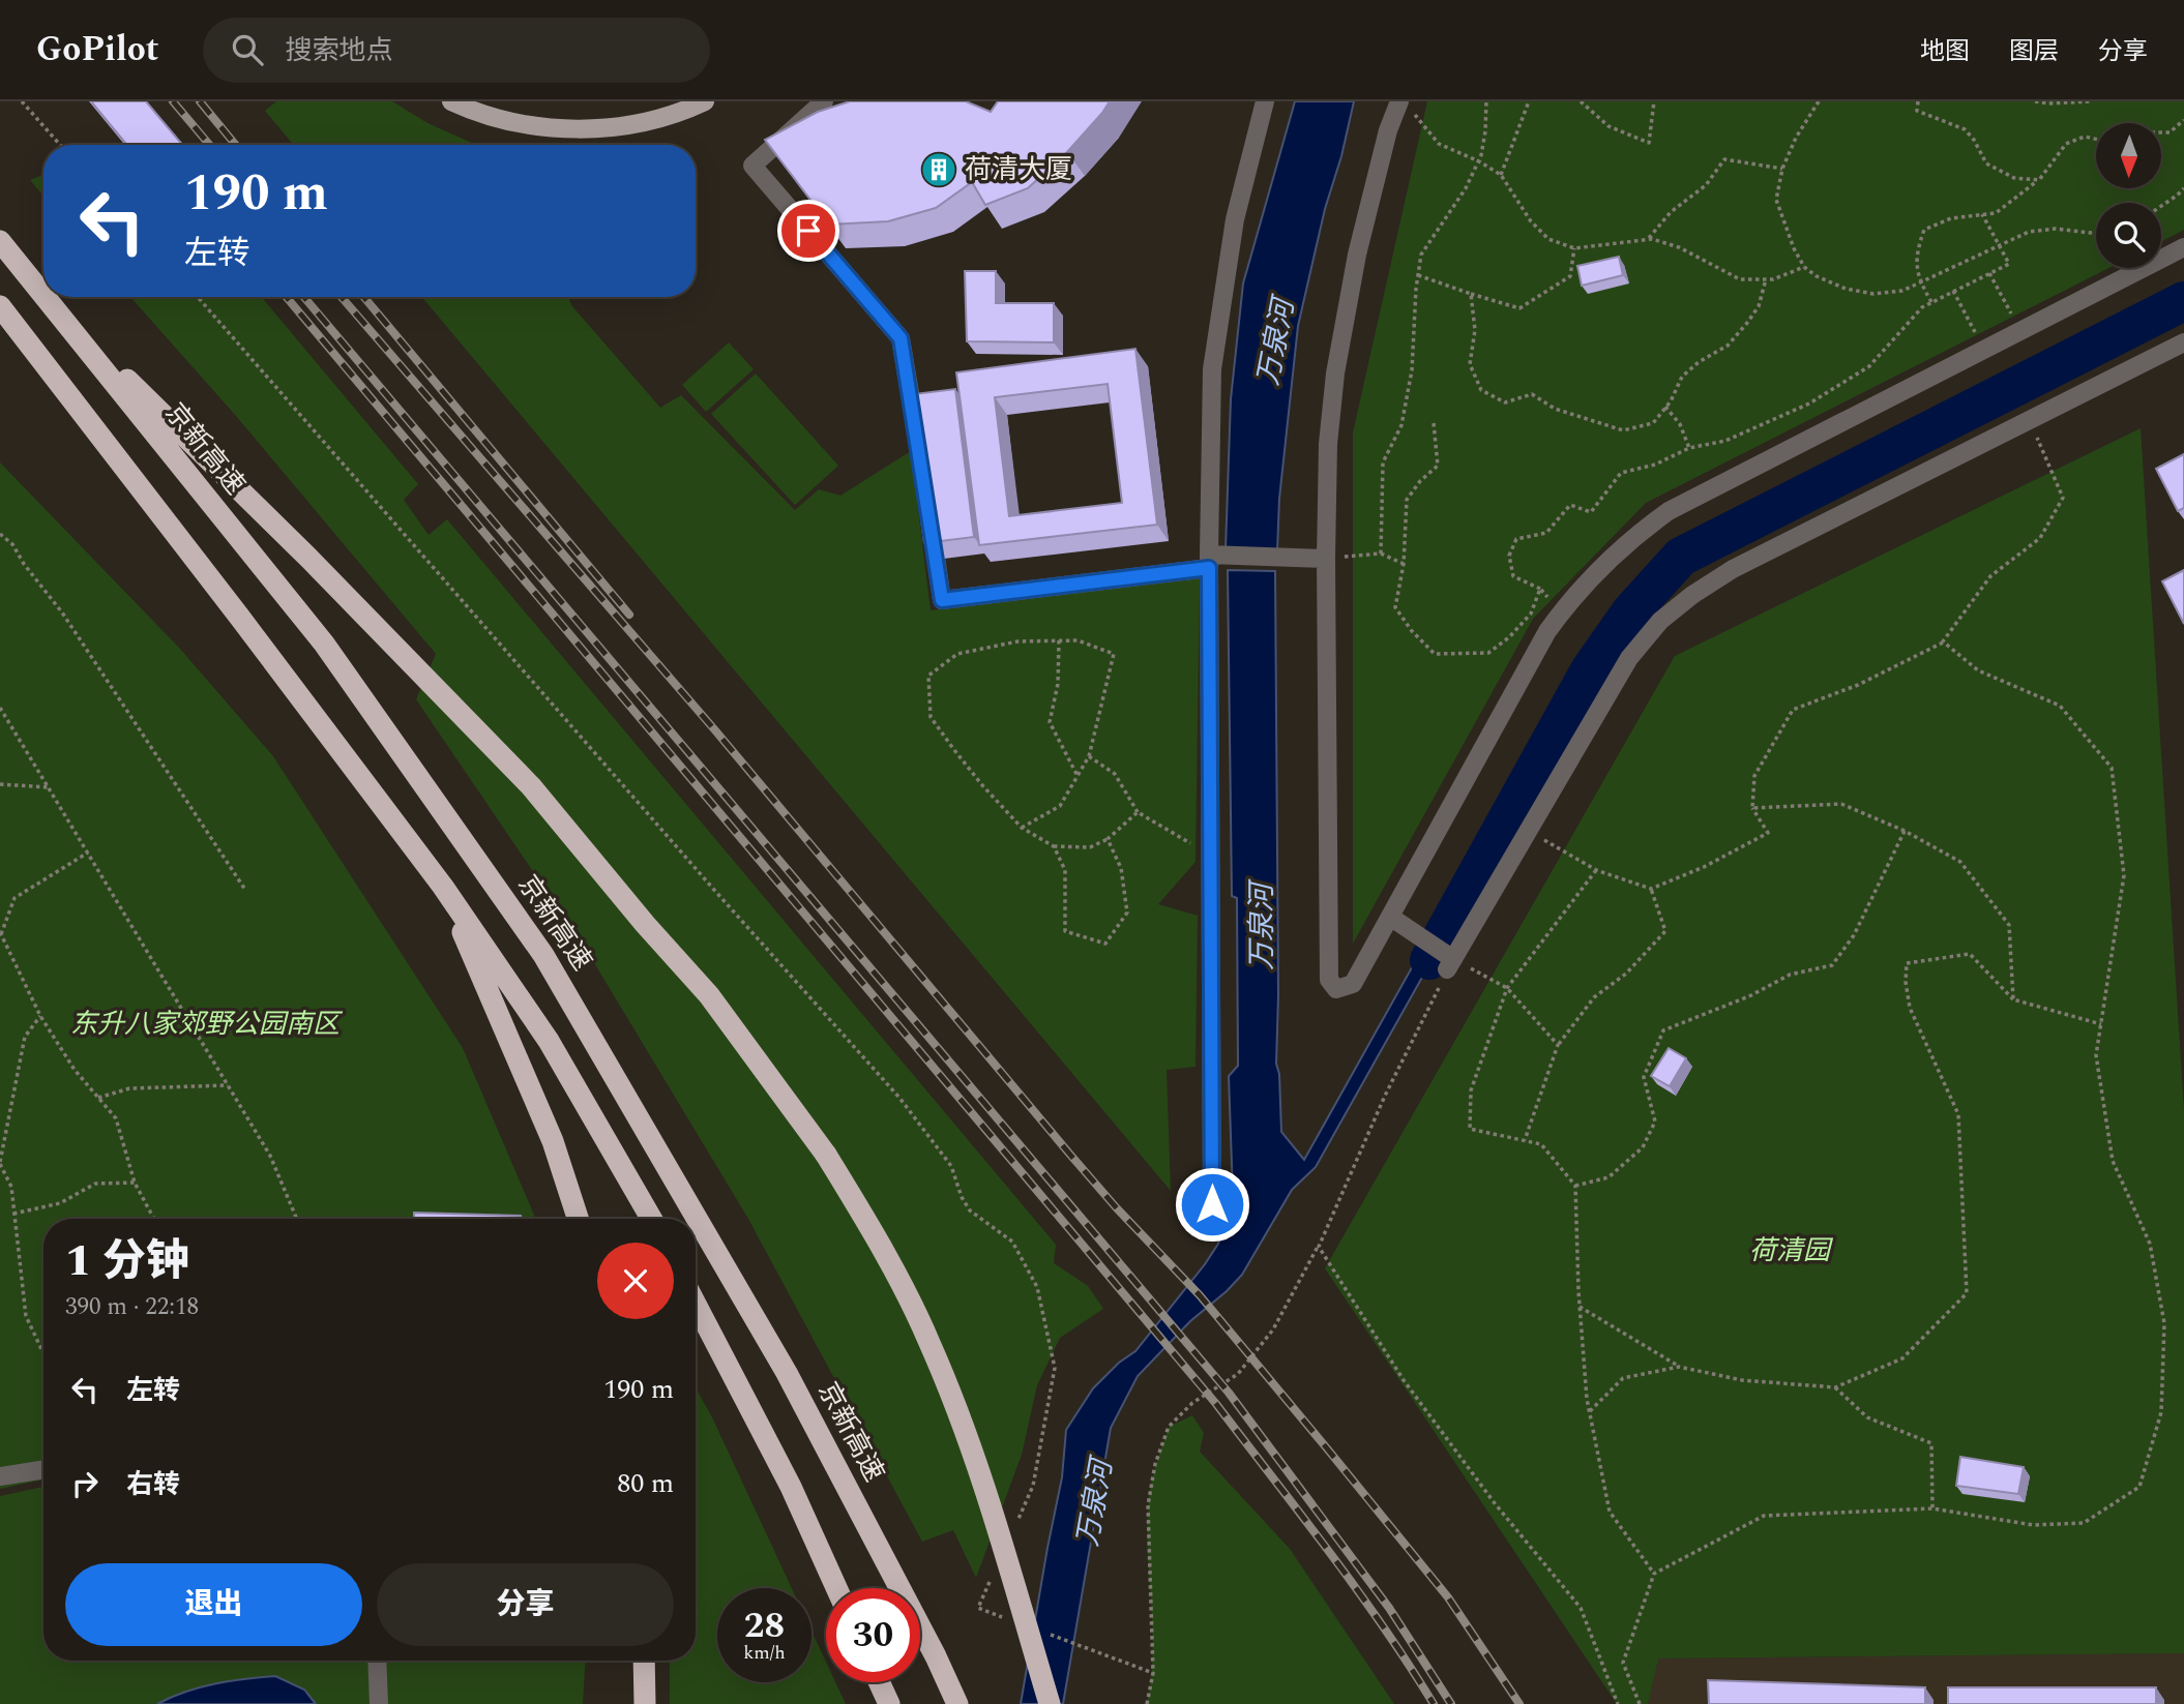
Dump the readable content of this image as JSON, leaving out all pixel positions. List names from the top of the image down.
{
  "streets": {
    "highway": ["京新高速"]
  },
  "water": ["万泉河"],
  "parks": ["东升八家郊野公园南区", "荷清园"],
  "places": {
    "building": ["荷清大厦"]
  },
  "north": "bottom",
  "page": {
    "header": "GoPilot",
    "search": "搜索地点",
    "nav": ["地图", "图层", "分享"],
    "turn": ["190 m", "左转"],
    "heading": ["1 分钟", "390 m · 22:18"],
    "list": [
      {
        "name": "左转",
        "value": "190 m"
      },
      {
        "name": "右转",
        "value": "80 m"
      }
    ],
    "buttons": ["退出", "分享"],
    "speed": "28 km/h",
    "limit": "30"
  }
}
